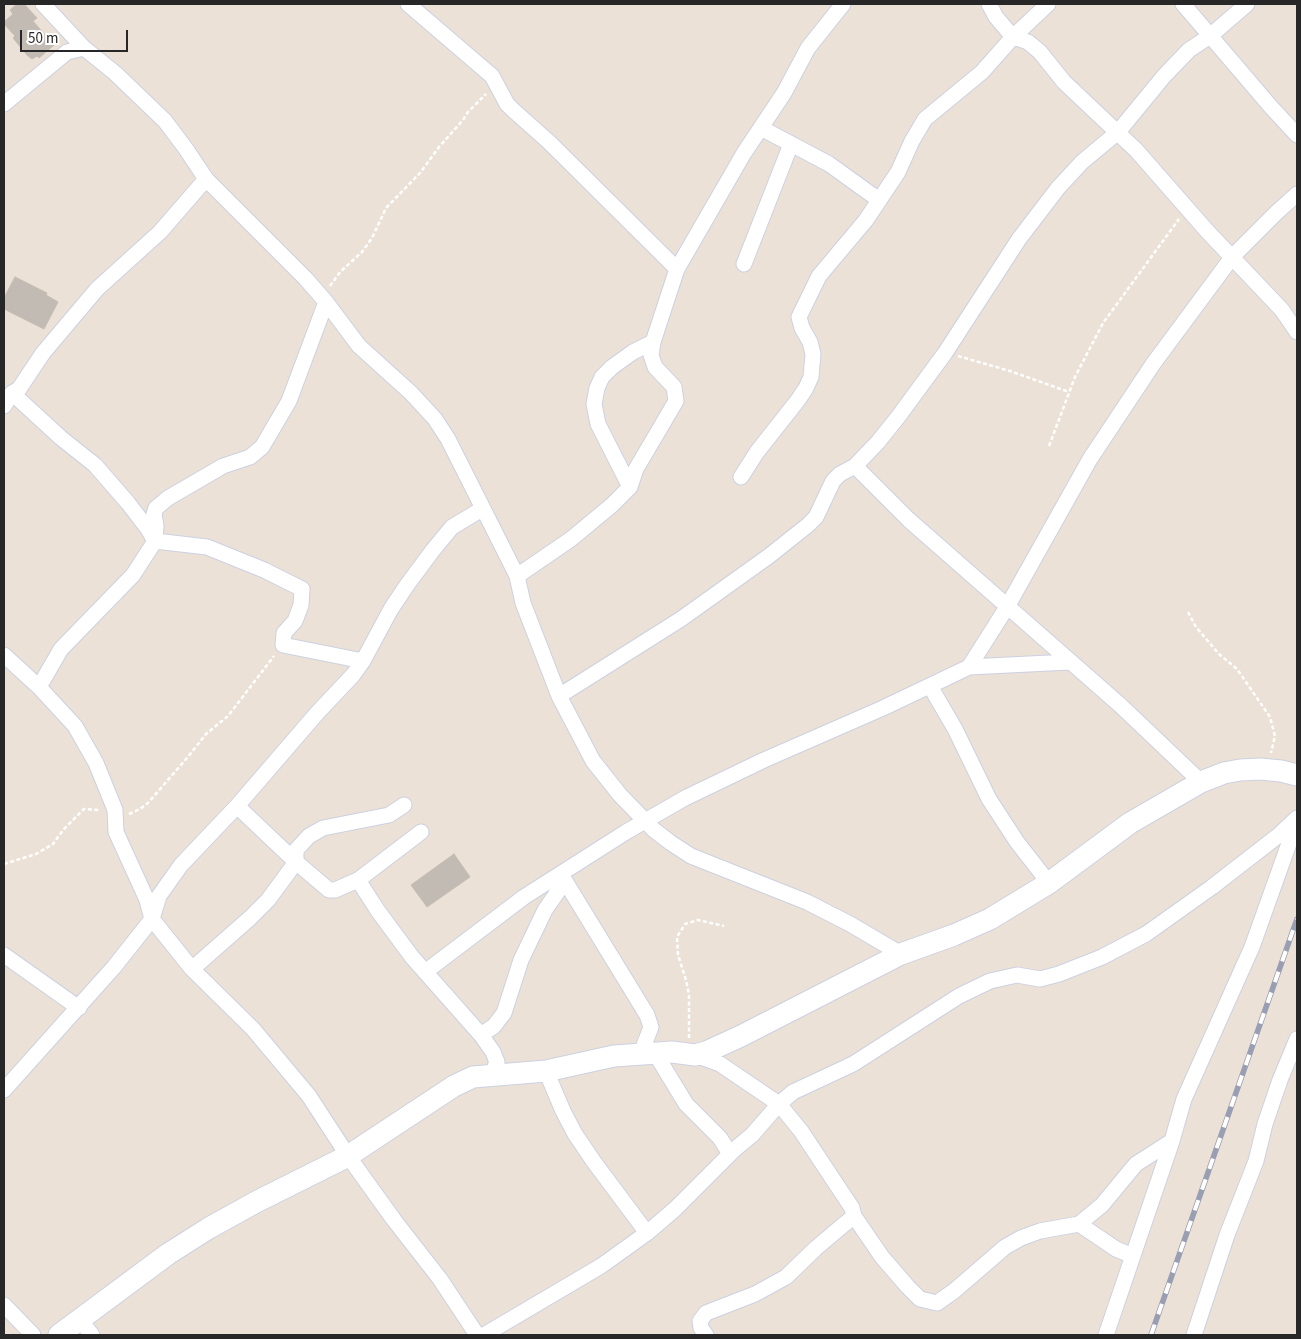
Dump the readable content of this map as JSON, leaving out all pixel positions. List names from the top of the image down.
{
  "scale_bar": "50 m"
}
